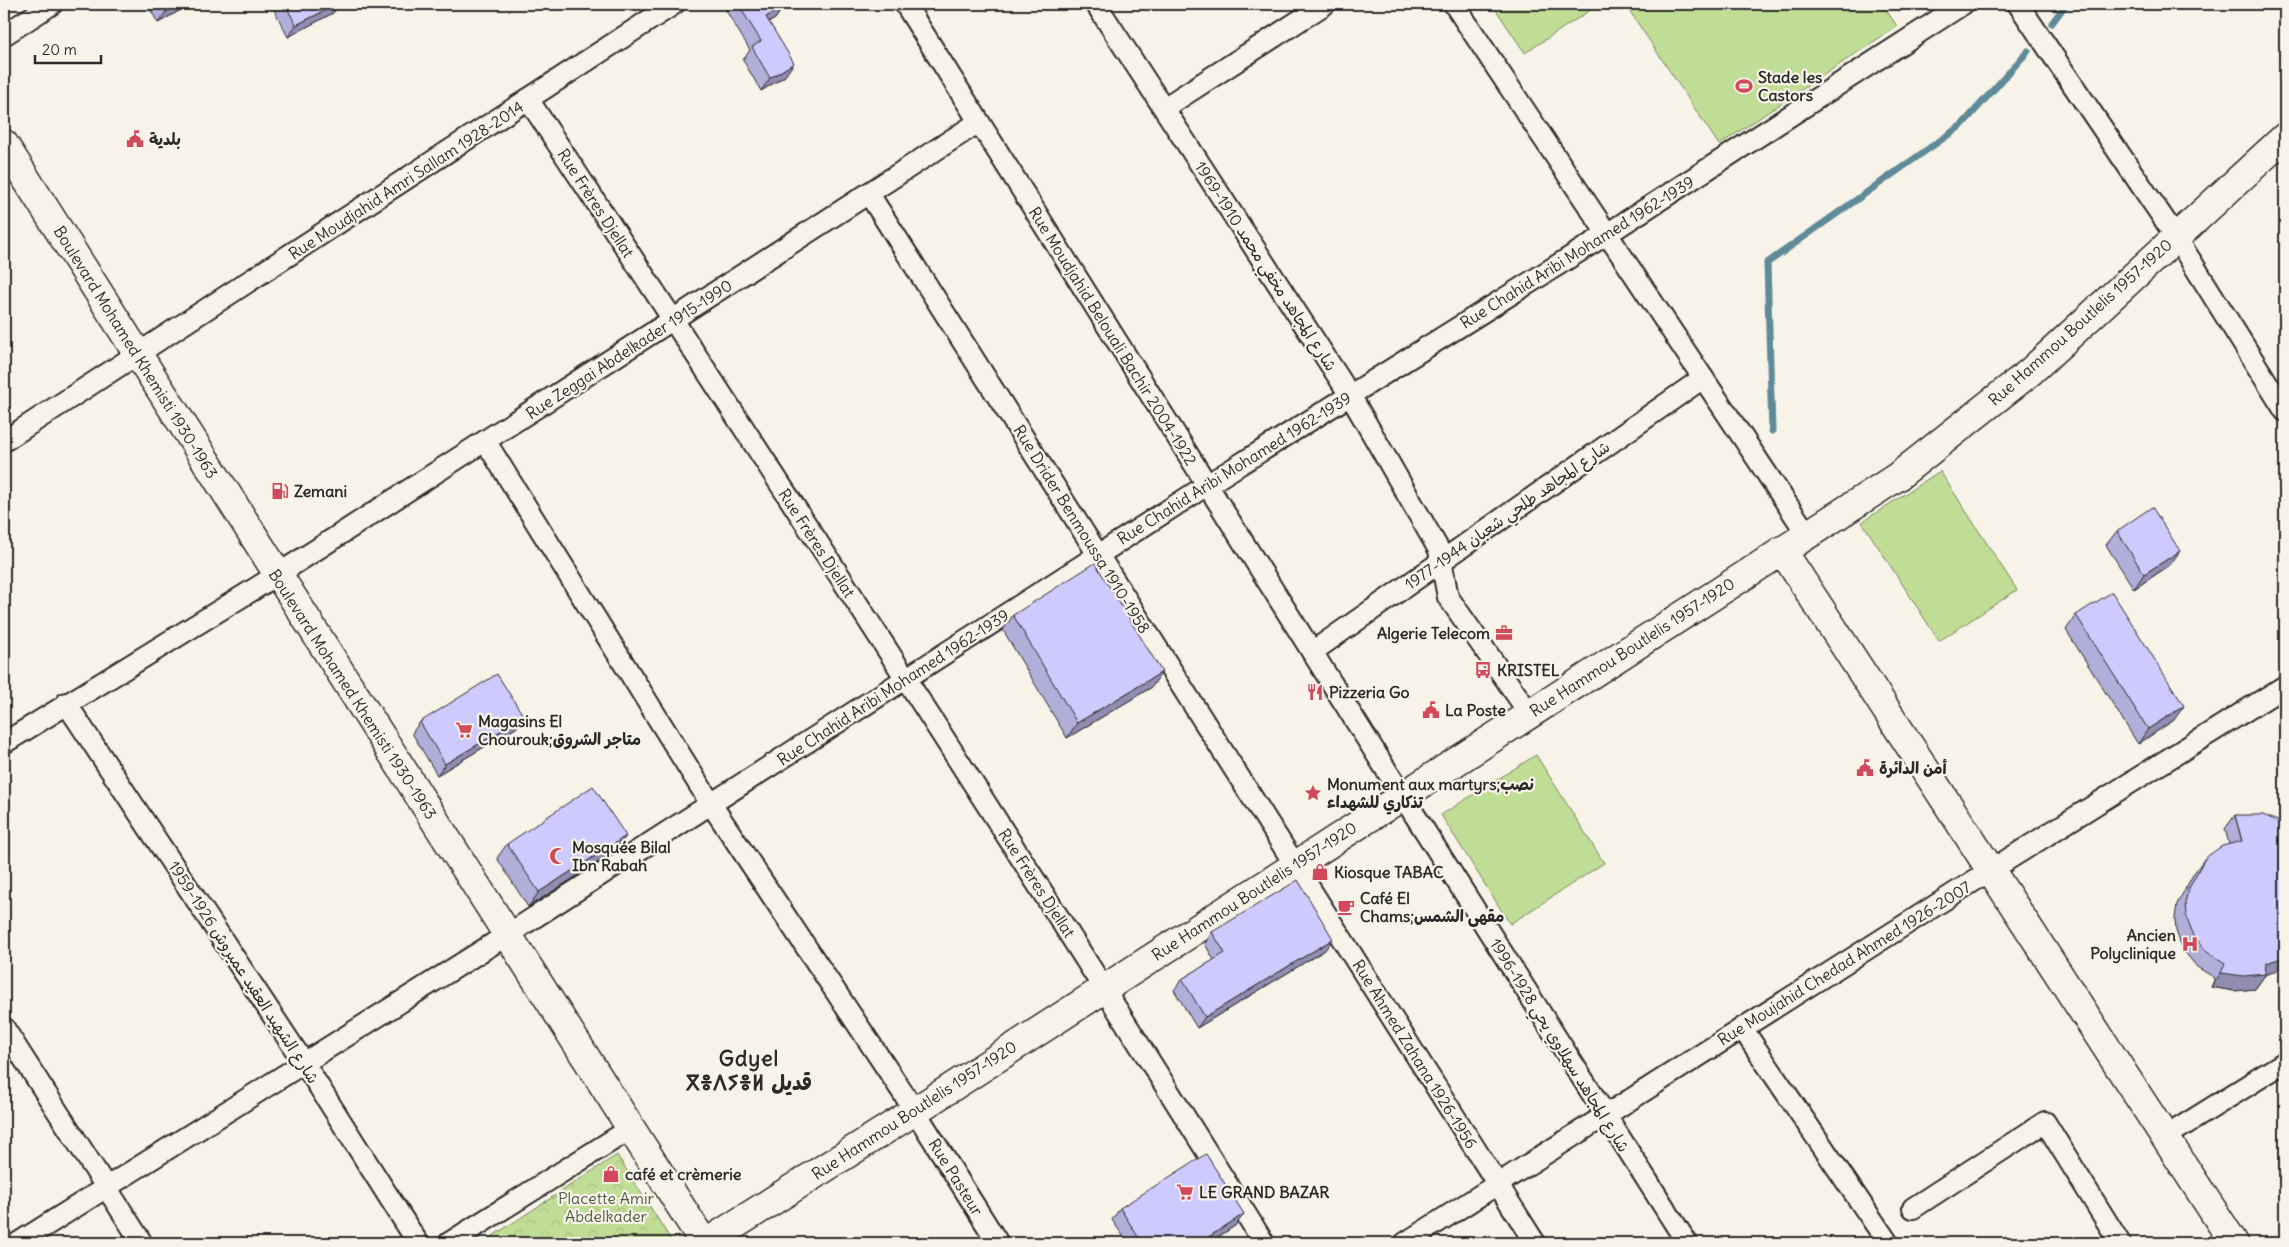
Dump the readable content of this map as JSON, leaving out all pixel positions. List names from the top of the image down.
{
  "streets": {
    "main road": ["Rue Hammou Boutlelis 1957-1920", "Boulevard Mohamed Khemisti 1930-1963"],
    "street": [
      "Rue Moudjahid Amri Sallam 1928-2014",
      "Rue Frères Djellat",
      "Rue Chahid Aribi Mohamed 1962-1939",
      "شارع المجاهد مخفي محمد 1910-1969",
      "Rue Moudjahid Belouali Bachir 2004-1922",
      "Rue Zeggai Abdelkader 1915-1990",
      "شارع المجاهد طلحي شعبان 1944-1977",
      "Rue Drider Benmoussa 1910-1958",
      "Rue Moujahid Chedad Ahmed 1926-2007",
      "شارع الشهيد العقيد عميروش 1926-1959",
      "شارع المجاهد سهلاوي يحي 1928-1996",
      "Rue Ahmed Zahana 1926-1956",
      "Rue Pasteur"
    ]
  },
  "crossings": [
    ["Rue Moudjahid Amri Sallam 1928-2014", "Rue Frères Djellat"],
    ["Rue Moudjahid Amri Sallam 1928-2014", "Boulevard Mohamed Khemisti 1930-1963"],
    ["Rue Frères Djellat", "Rue Chahid Aribi Mohamed 1962-1939"],
    ["Rue Frères Djellat", "Rue Hammou Boutlelis 1957-1920"],
    ["Rue Frères Djellat", "Rue Zeggai Abdelkader 1915-1990"],
    ["Rue Chahid Aribi Mohamed 1962-1939", "شارع المجاهد مخفي محمد 1910-1969"],
    ["Rue Chahid Aribi Mohamed 1962-1939", "Rue Moudjahid Belouali Bachir 2004-1922"],
    ["Rue Chahid Aribi Mohamed 1962-1939", "Boulevard Mohamed Khemisti 1930-1963"],
    ["Rue Chahid Aribi Mohamed 1962-1939", "Rue Drider Benmoussa 1910-1958"],
    ["Rue Chahid Aribi Mohamed 1962-1939", "شارع الشهيد العقيد عميروش 1926-1959"],
    ["Rue Chahid Aribi Mohamed 1962-1939", "Rue Pasteur"],
    ["شارع المجاهد مخفي محمد 1910-1969", "Rue Hammou Boutlelis 1957-1920"],
    ["شارع المجاهد مخفي محمد 1910-1969", "شارع المجاهد طلحي شعبان 1944-1977"],
    ["Rue Hammou Boutlelis 1957-1920", "Rue Moudjahid Belouali Bachir 2004-1922"],
    ["Rue Hammou Boutlelis 1957-1920", "Boulevard Mohamed Khemisti 1930-1963"],
    ["Rue Hammou Boutlelis 1957-1920", "Rue Drider Benmoussa 1910-1958"],
    ["Rue Hammou Boutlelis 1957-1920", "شارع المجاهد سهلاوي يحي 1928-1996"],
    ["Rue Hammou Boutlelis 1957-1920", "Rue Ahmed Zahana 1926-1956"],
    ["Rue Hammou Boutlelis 1957-1920", "Rue Pasteur"],
    ["Rue Moudjahid Belouali Bachir 2004-1922", "Rue Zeggai Abdelkader 1915-1990"],
    ["Rue Moudjahid Belouali Bachir 2004-1922", "شارع المجاهد طلحي شعبان 1944-1977"],
    ["Rue Moudjahid Belouali Bachir 2004-1922", "شارع المجاهد سهلاوي يحي 1928-1996"],
    ["Rue Zeggai Abdelkader 1915-1990", "Boulevard Mohamed Khemisti 1930-1963"],
    ["Rue Zeggai Abdelkader 1915-1990", "Rue Drider Benmoussa 1910-1958"],
    ["Rue Zeggai Abdelkader 1915-1990", "شارع الشهيد العقيد عميروش 1926-1959"],
    ["Rue Zeggai Abdelkader 1915-1990", "Rue Pasteur"],
    ["Rue Drider Benmoussa 1910-1958", "Rue Ahmed Zahana 1926-1956"],
    ["Rue Moujahid Chedad Ahmed 1926-2007", "شارع المجاهد سهلاوي يحي 1928-1996"],
    ["Rue Moujahid Chedad Ahmed 1926-2007", "Rue Ahmed Zahana 1926-1956"]
  ],
  "districts": ["Gdyel ⴳⴻⴷⵢⴻⵍ قديل"],
  "parks": ["Placette Amir Abdelkader"],
  "places": {
    "sports": ["Stade les Castors"],
    "public building": ["بلدية", "La Poste", "أمن الدائرة"],
    "fuel station": ["Zemani"],
    "office": ["Algerie Telecom"],
    "bus stop": ["KRISTEL"],
    "restaurant": ["Pizzeria Go"],
    "supermarket": ["Magasins El Chourouk;متاجر الشروق", "LE GRAND BAZAR"],
    "place": ["Monument aux martyrs;نصب تذكاري للشهداء"],
    "mosque": ["Mosquée Bilal Ibn Rabah"],
    "shop": ["Kiosque TABAC", "café et crèmerie"],
    "cafe": ["Café El Chams;مقهى الشمس"],
    "hospital": ["Ancien Polyclinique"]
  },
  "scale_bar": "20 m"
}
